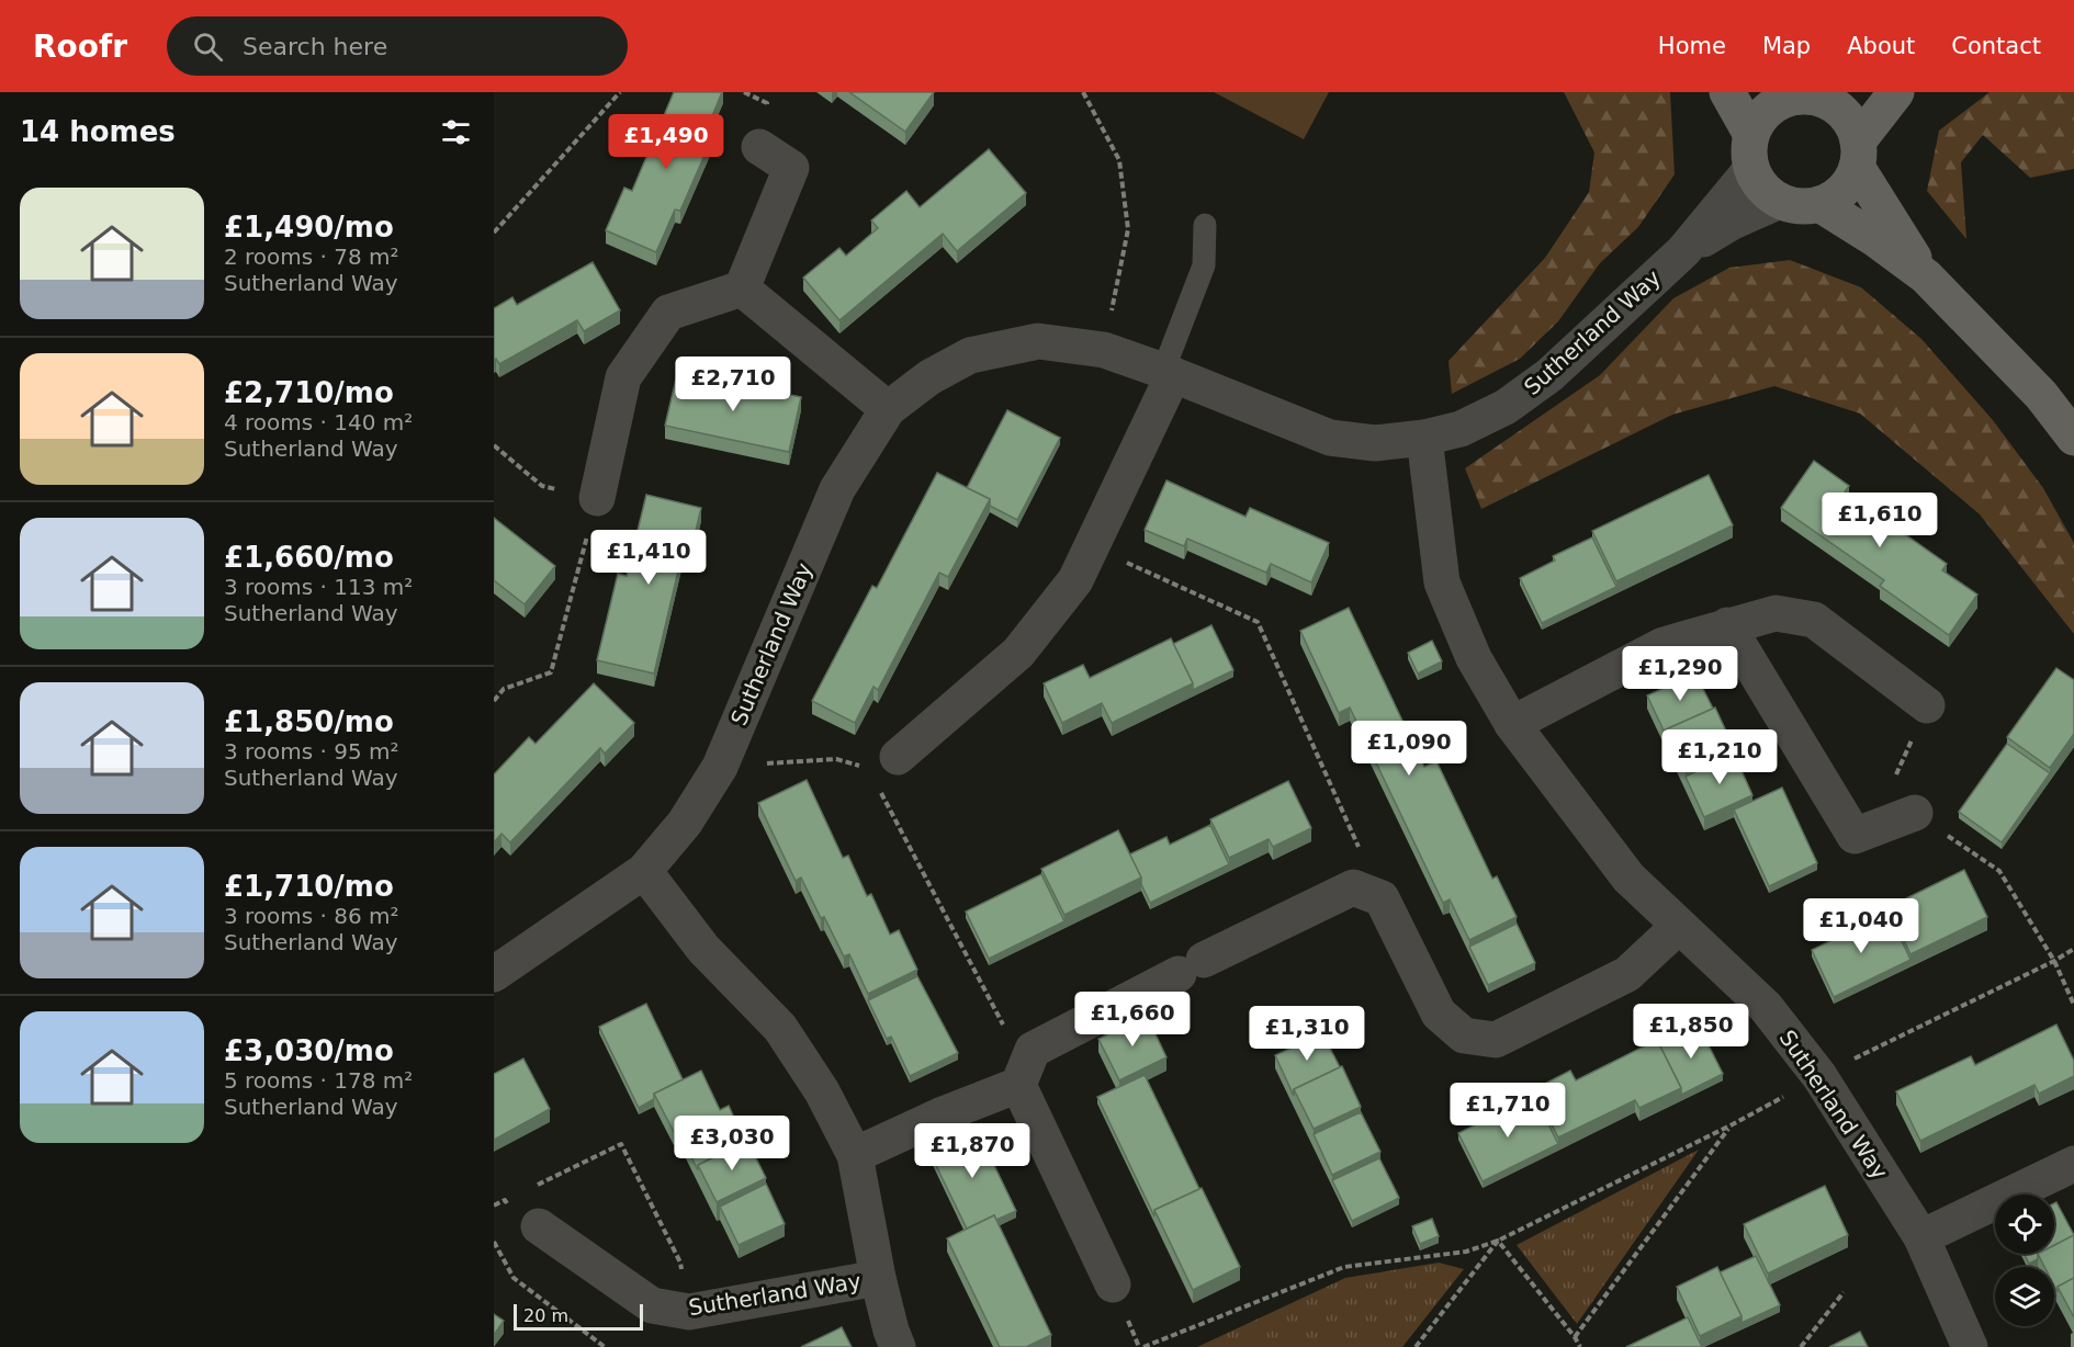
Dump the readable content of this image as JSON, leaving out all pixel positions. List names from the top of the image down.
{
  "streets": {
    "street": ["Sutherland Way"]
  },
  "scale_bar": "20 m",
  "page": {
    "header": "Roofr",
    "search": "Search here",
    "nav": [
      "Home",
      "Map",
      "About",
      "Contact"
    ],
    "heading": "14 homes",
    "price": [
      "£1,490",
      "£2,710",
      "£1,610",
      "£1,410",
      "£1,290",
      "£1,090",
      "£1,210",
      "£1,040",
      "£1,660",
      "£1,850",
      "£1,310",
      "£1,710",
      "£3,030",
      "£1,870"
    ],
    "list": [
      {
        "name": "£1,490/mo",
        "note": "2 rooms · 78 m² · Sutherland Way"
      },
      {
        "name": "£2,710/mo",
        "note": "4 rooms · 140 m² · Sutherland Way"
      },
      {
        "name": "£1,660/mo",
        "note": "3 rooms · 113 m² · Sutherland Way"
      },
      {
        "name": "£1,850/mo",
        "note": "3 rooms · 95 m² · Sutherland Way"
      },
      {
        "name": "£1,710/mo",
        "note": "3 rooms · 86 m² · Sutherland Way"
      },
      {
        "name": "£3,030/mo",
        "note": "5 rooms · 178 m² · Sutherland Way"
      }
    ],
    "scale": "20 m"
  }
}
